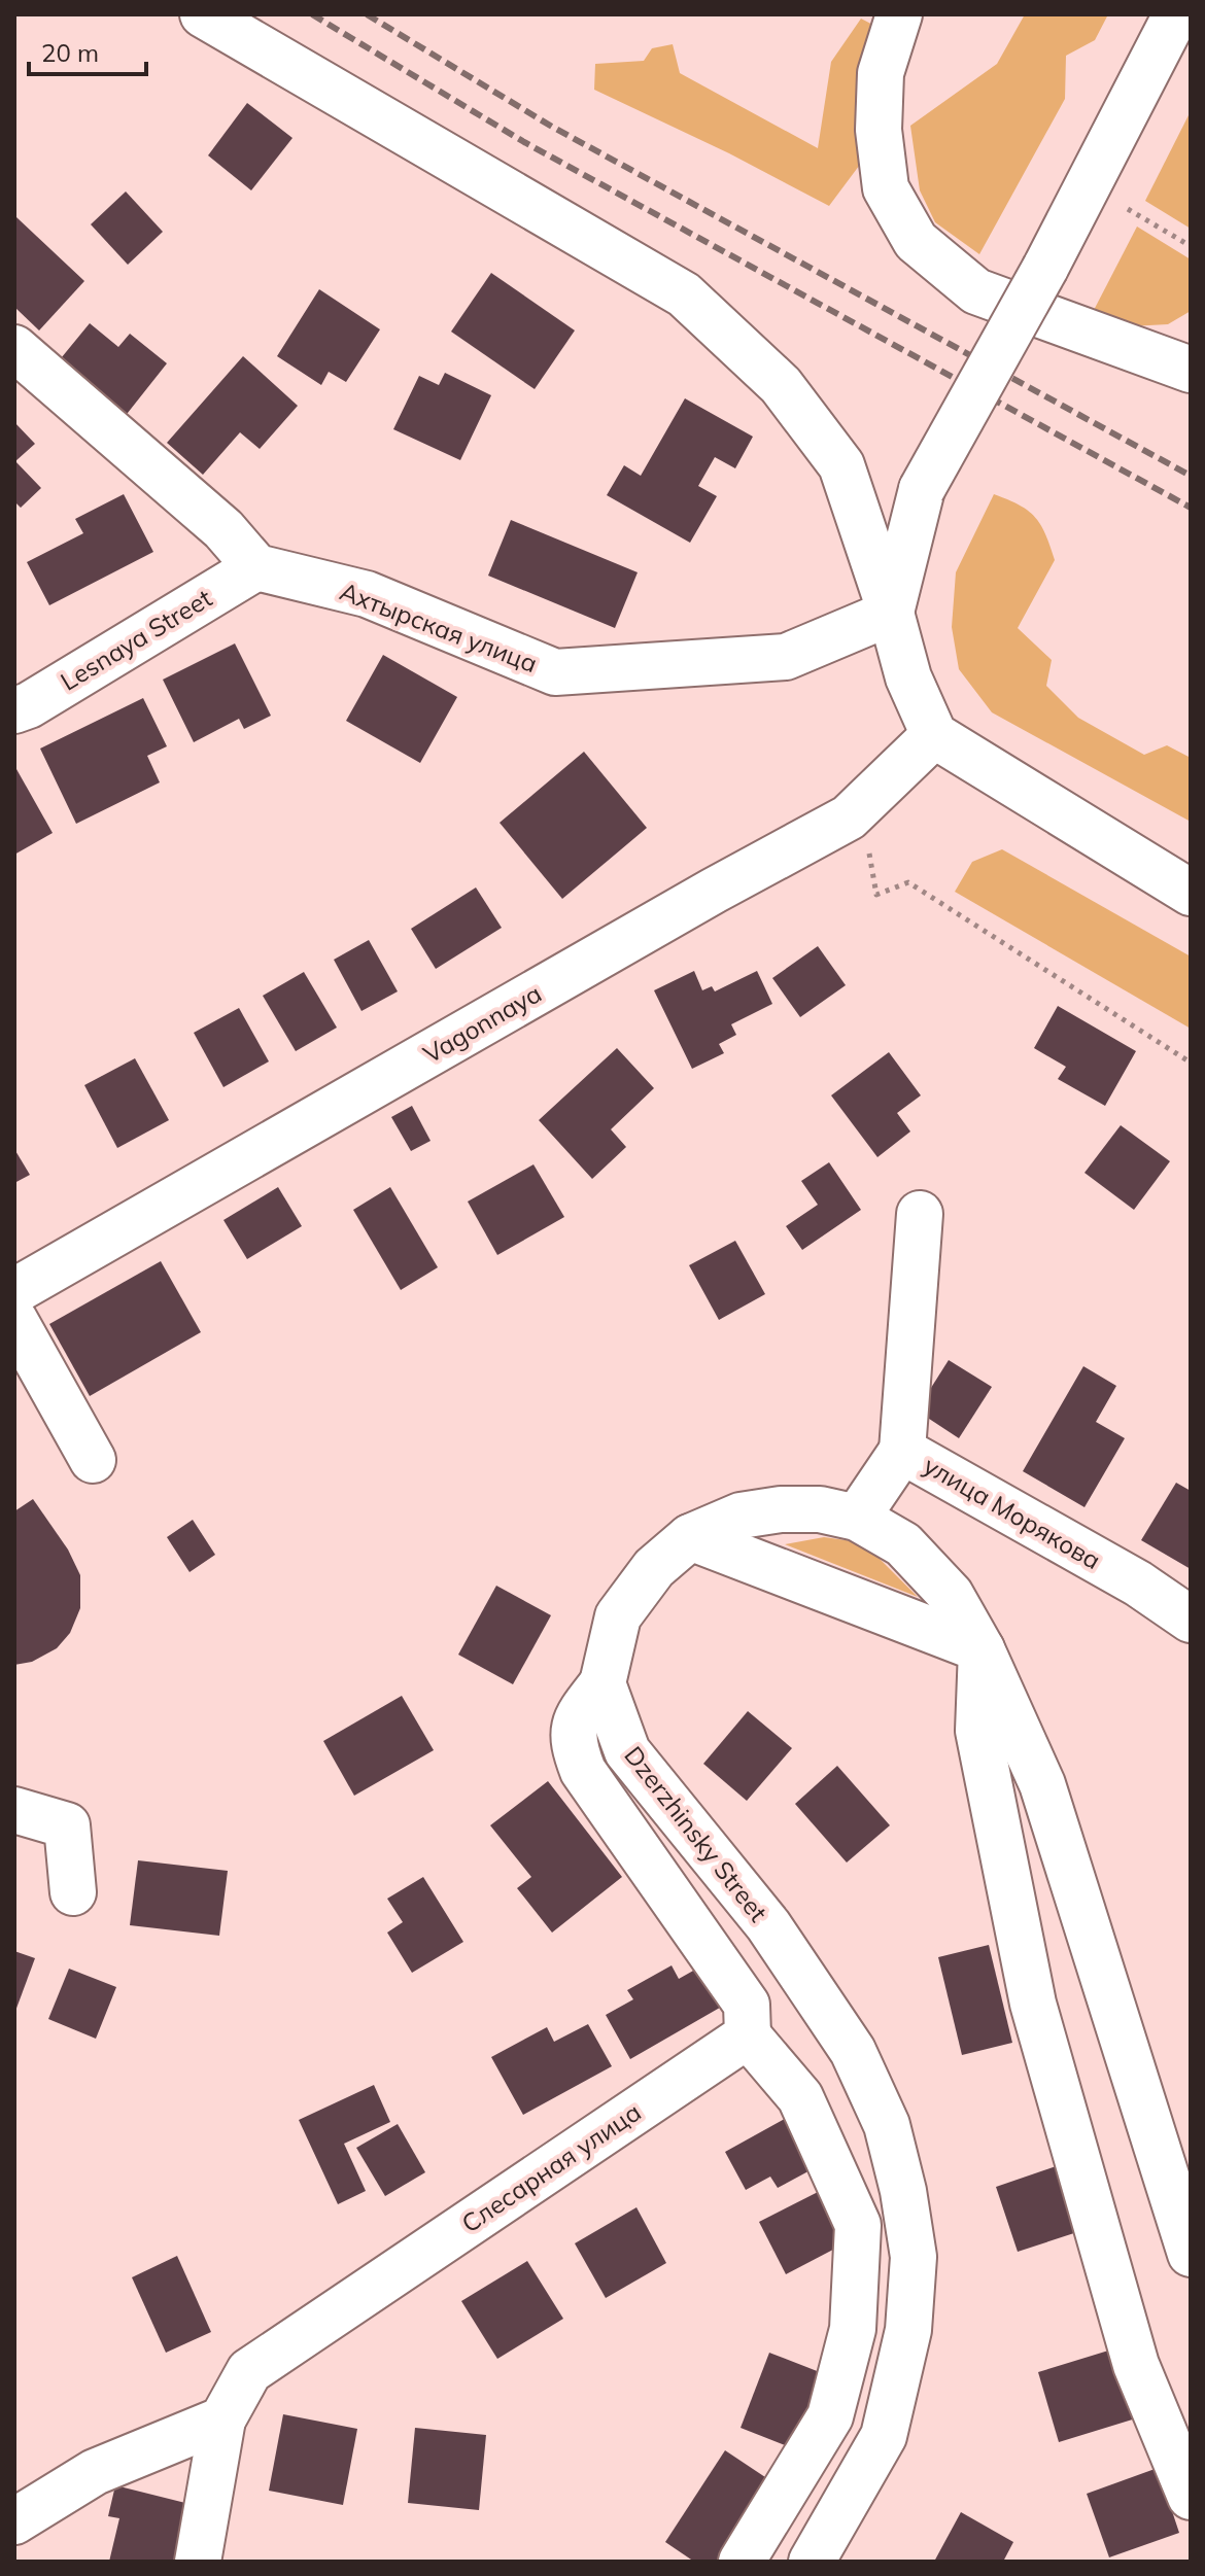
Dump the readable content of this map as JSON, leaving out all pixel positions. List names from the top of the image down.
{
  "streets": {
    "street": [
      "Ахтырская улица",
      "Lesnaya Street",
      "Vagonnaya",
      "улица Морякова",
      "Dzerzhinsky Street",
      "Слесарная улица"
    ]
  },
  "crossings": [
    ["Ахтырская улица", "Lesnaya Street"]
  ],
  "scale_bar": "20 m"
}
